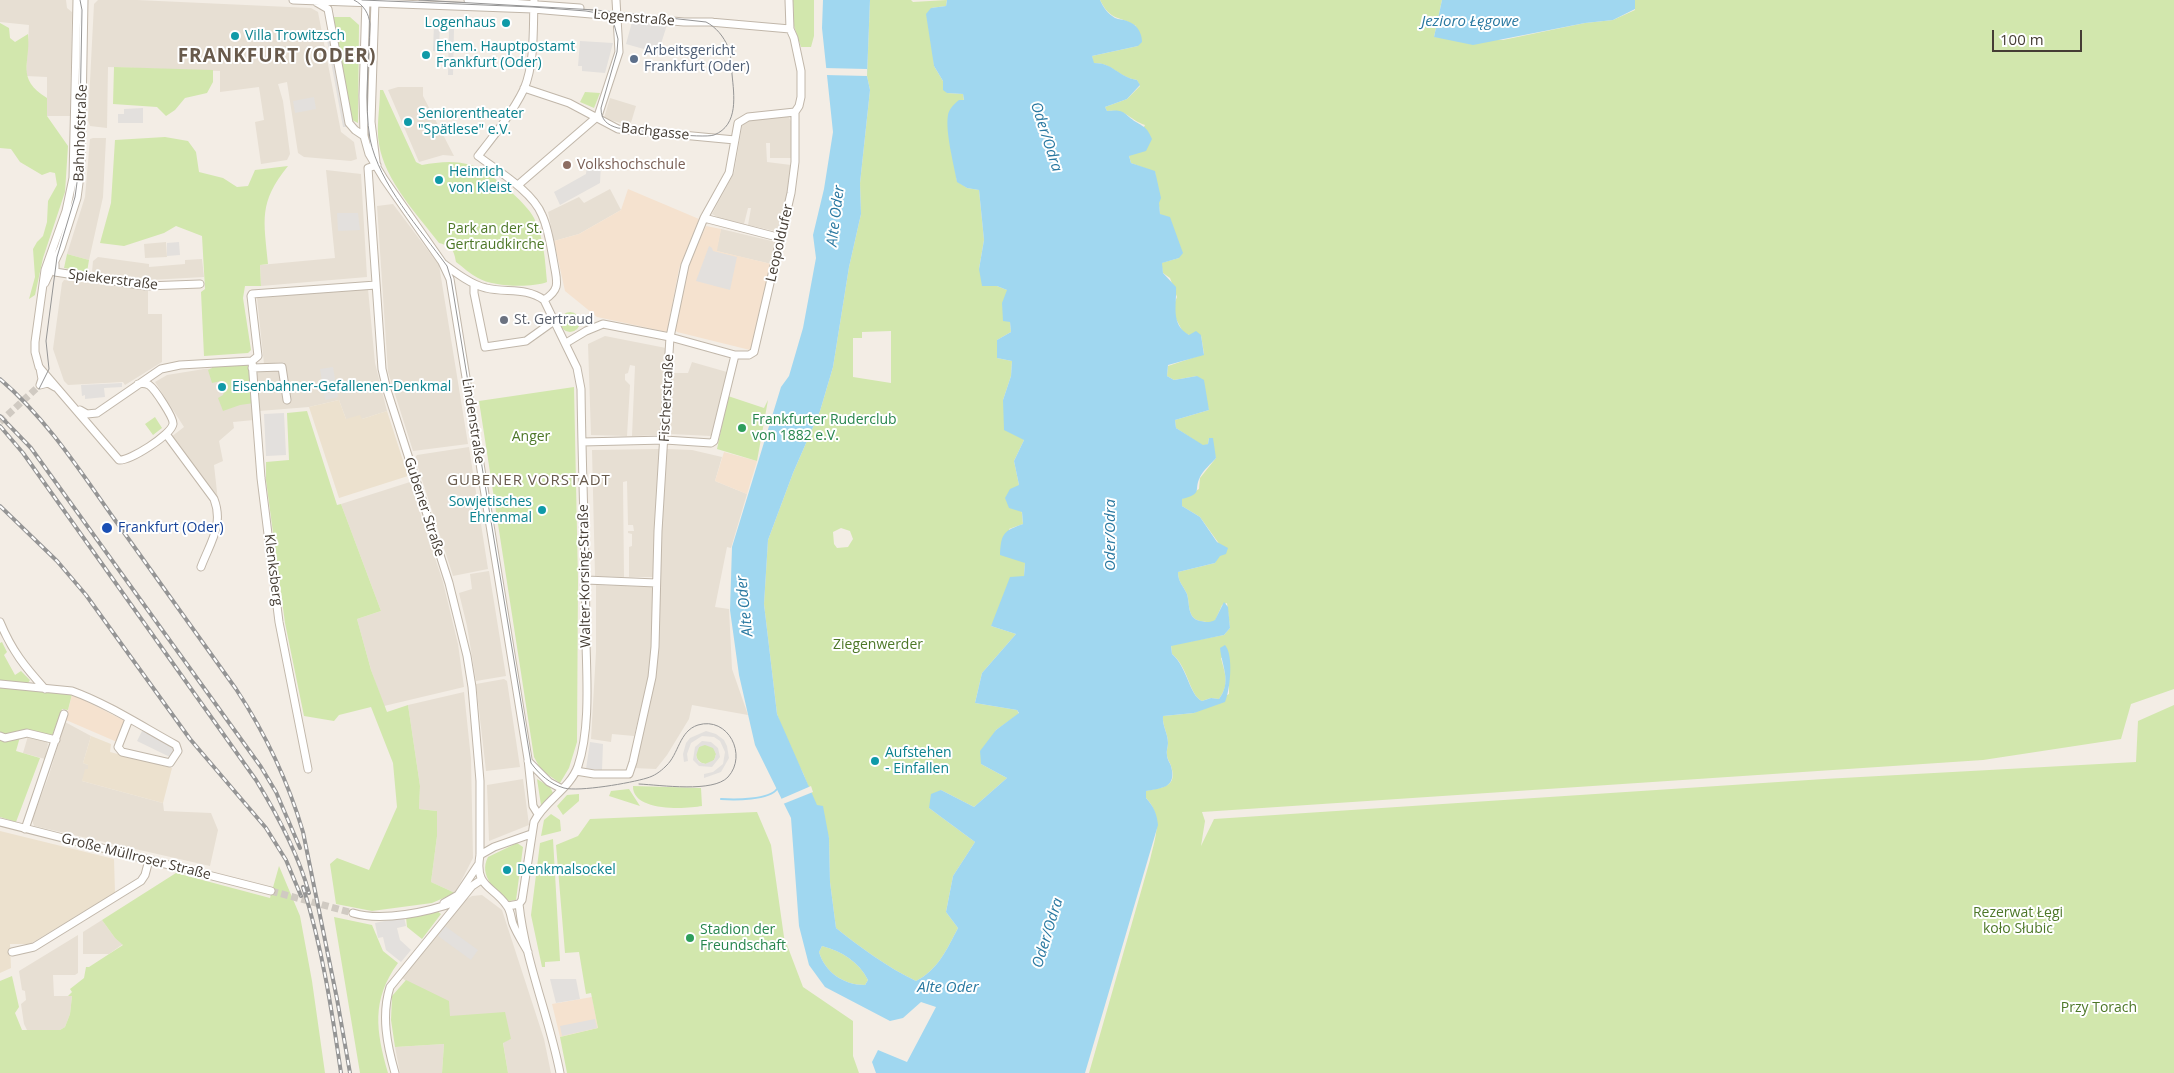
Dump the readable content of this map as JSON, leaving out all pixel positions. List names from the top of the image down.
{
  "streets": {
    "street": [
      "Logenstraße",
      "Bachgasse",
      "Bahnhofstraße",
      "Leopoldufer",
      "Spiekerstraße",
      "Fischerstraße",
      "Lindenstraße",
      "Gubener Straße",
      "Klenksberg",
      "Walter-Korsing-Straße",
      "Große Müllroser Straße"
    ]
  },
  "crossings": [
    ["Logenstraße", "Lindenstraße"],
    ["Bachgasse", "Fischerstraße"],
    ["Bahnhofstraße", "Spiekerstraße"],
    ["Leopoldufer", "Fischerstraße"],
    ["Fischerstraße", "Walter-Korsing-Straße"],
    ["Lindenstraße", "Gubener Straße"],
    ["Lindenstraße", "Walter-Korsing-Straße"],
    ["Gubener Straße", "Klenksberg"]
  ],
  "districts": ["FRANKFURT (ODER)", "GUBENER VORSTADT"],
  "water": ["Jezioro Łęgowe", "Oder/Odra", "Alte Oder"],
  "parks": [
    "Park an der St. Gertraudkirche",
    "Anger",
    "Ziegenwerder",
    "Rezerwat Łęgi koło Słubic",
    "Przy Torach"
  ],
  "places": [
    "Logenhaus",
    "Villa Trowitzsch",
    "Ehem. Hauptpostamt Frankfurt (Oder)",
    "Arbeitsgericht Frankfurt (Oder)",
    "Seniorentheater \"Spätlese\" e.V.",
    "Volkshochschule",
    "Heinrich von Kleist",
    "St. Gertraud",
    "Eisenbahner-Gefallenen-Denkmal",
    "Frankfurter Ruderclub von 1882 e.V.",
    "Sowjetisches Ehrenmal",
    "Frankfurt (Oder)",
    "Aufstehen - Einfallen",
    "Denkmalsockel",
    "Stadion der Freundschaft"
  ],
  "scale_bar": "100 m"
}
